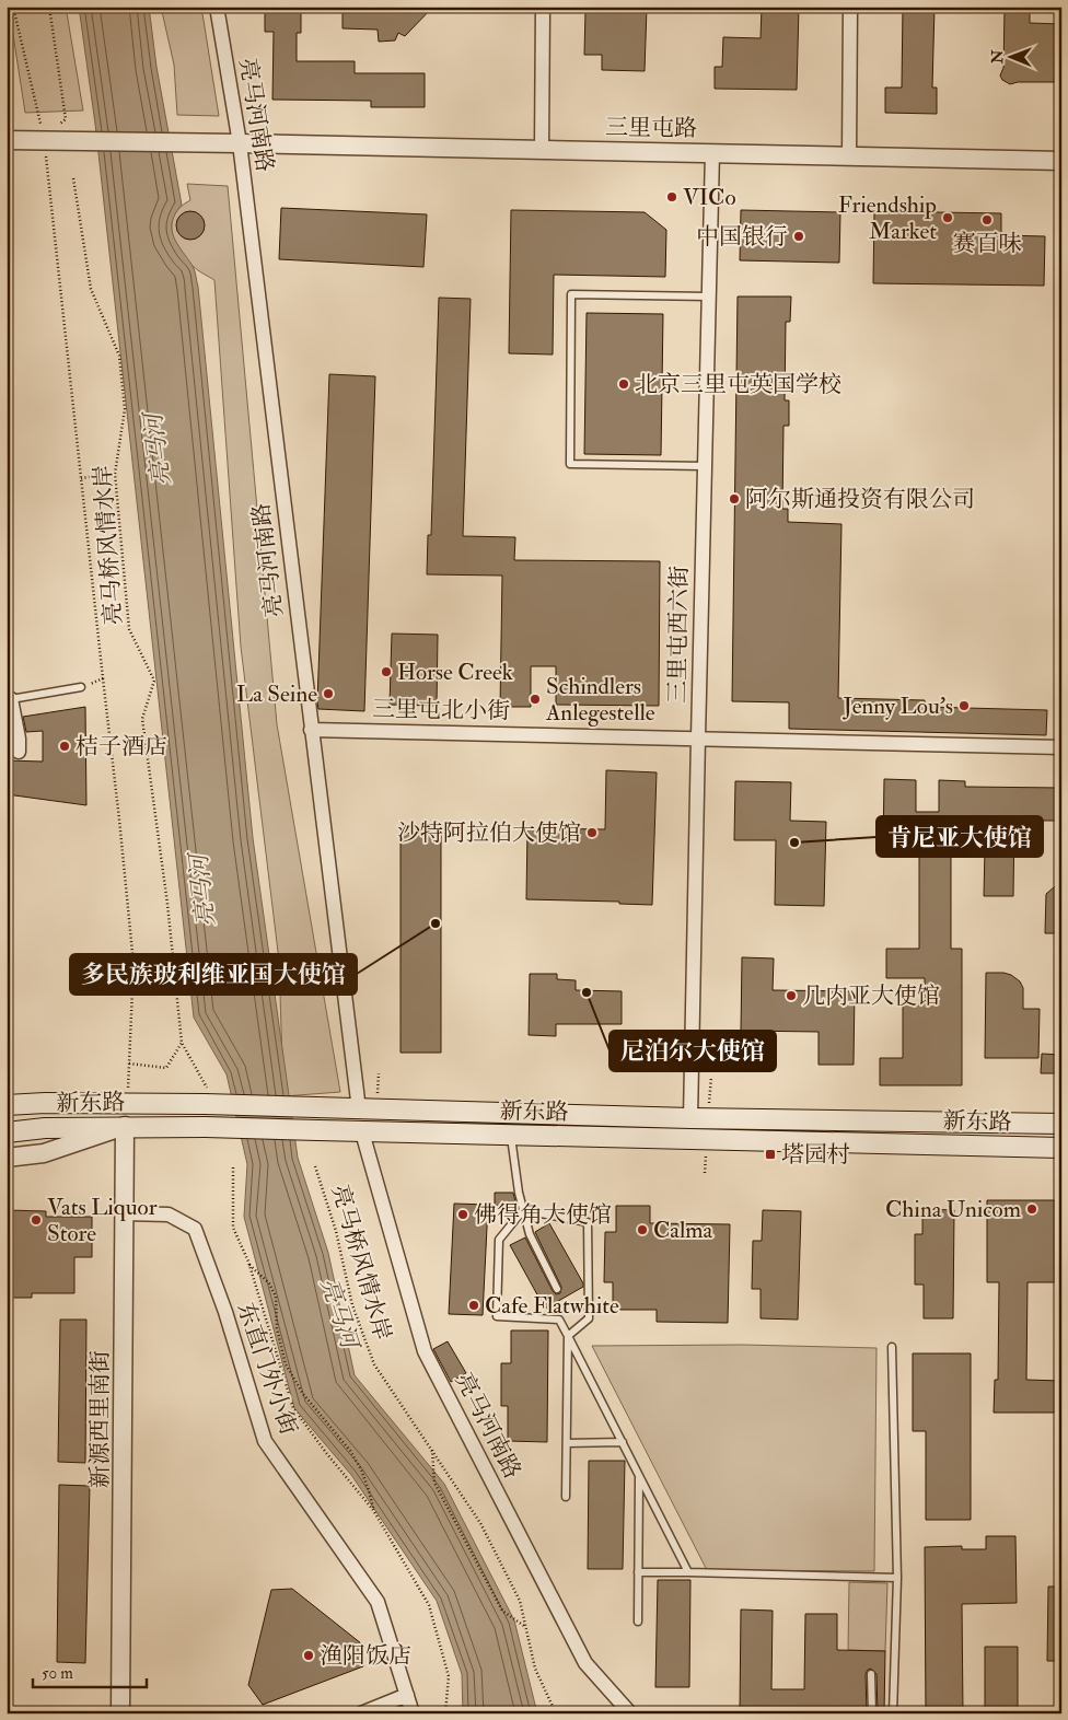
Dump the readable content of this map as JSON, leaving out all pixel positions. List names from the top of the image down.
{
  "streets": {
    "main road": ["新东路"],
    "street": [
      "亮马河南路",
      "三里屯路",
      "三里屯西六街",
      "三里屯北小街",
      "东直门外小街",
      "新源西里南街"
    ],
    "path": ["亮马桥风情水岸"]
  },
  "crossings": [
    ["亮马河南路", "三里屯路"],
    ["亮马河南路", "三里屯北小街"],
    ["亮马河南路", "新东路"],
    ["三里屯路", "三里屯西六街"],
    ["亮马桥风情水岸", "新东路"],
    ["三里屯西六街", "三里屯北小街"],
    ["三里屯西六街", "新东路"],
    ["新东路", "新源西里南街"],
    ["东直门外小街", "新源西里南街"]
  ],
  "water": ["亮马河"],
  "places": {
    "other": [
      "VICo",
      "Friendship Market",
      "赛百味",
      "中国银行",
      "北京三里屯英国学校",
      "阿尔斯通投资有限公司",
      "Horse Creek",
      "La Seine",
      "Schindlers Anlegestelle",
      "Jenny Lou's",
      "桔子酒店",
      "沙特阿拉伯大使馆",
      "肯尼亚大使馆",
      "多民族玻利维亚国大使馆",
      "尼泊尔大使馆",
      "几内亚大使馆",
      "China Unicom",
      "佛得角大使馆",
      "Vats Liquor Store",
      "Calma",
      "Cafe Flatwhite",
      "渔阳饭店"
    ],
    "transit": ["塔园村"]
  },
  "scale_bar": "50 m",
  "north": "left"
}
